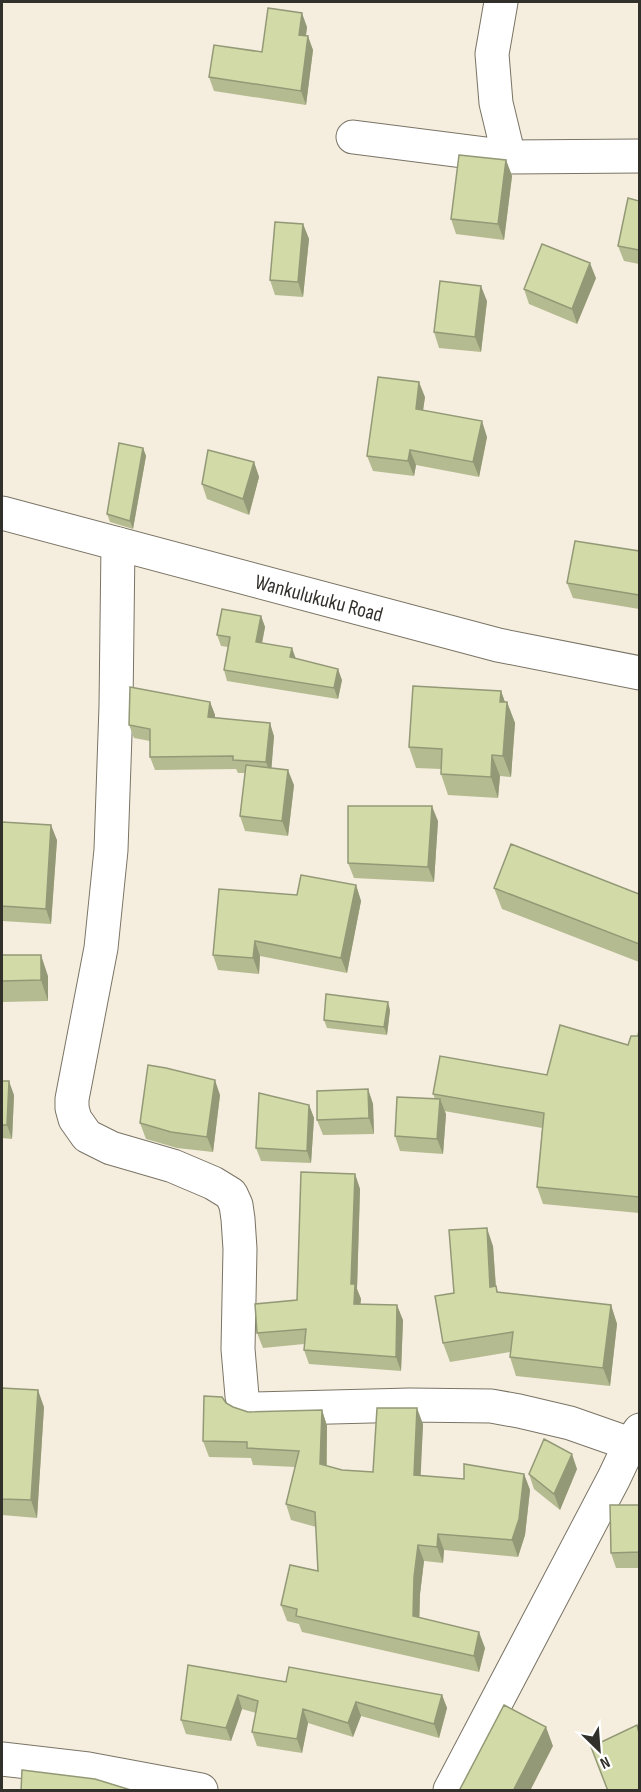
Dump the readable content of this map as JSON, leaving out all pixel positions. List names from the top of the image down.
{
  "streets": {
    "street": ["Wankulukuku Road"]
  },
  "north": "bottom right"
}
